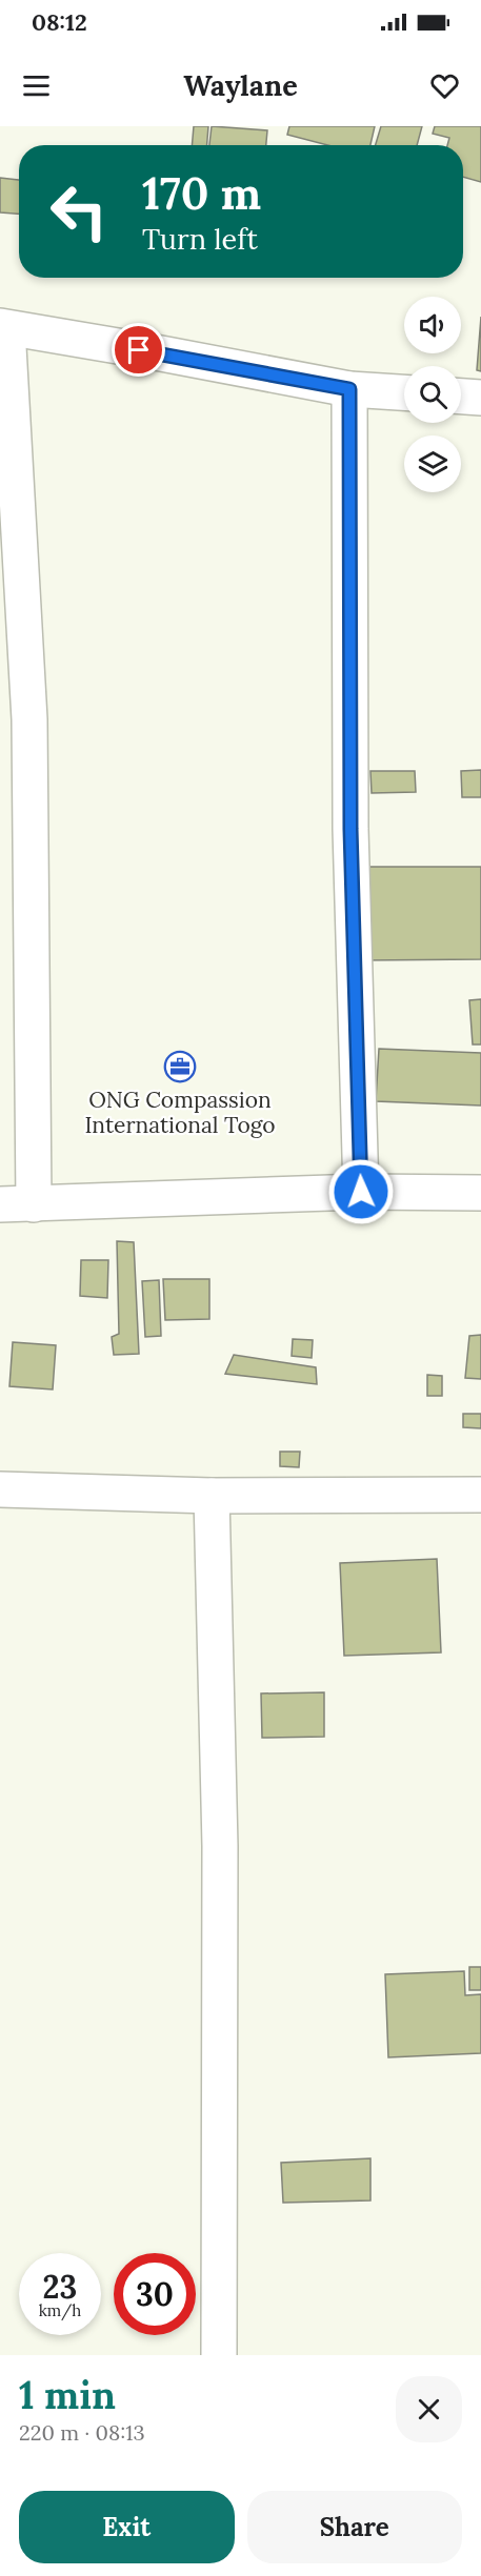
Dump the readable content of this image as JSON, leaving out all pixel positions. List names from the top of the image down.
{
  "places": {
    "office": ["ONG Compassion International Togo"]
  },
  "page": {
    "status": "08:12",
    "header": "Waylane",
    "turn": ["170 m", "Turn left"],
    "speed": "23 km/h",
    "limit": "30",
    "heading": ["1 min", "220 m · 08:13"],
    "buttons": ["Exit", "Share"]
  }
}
